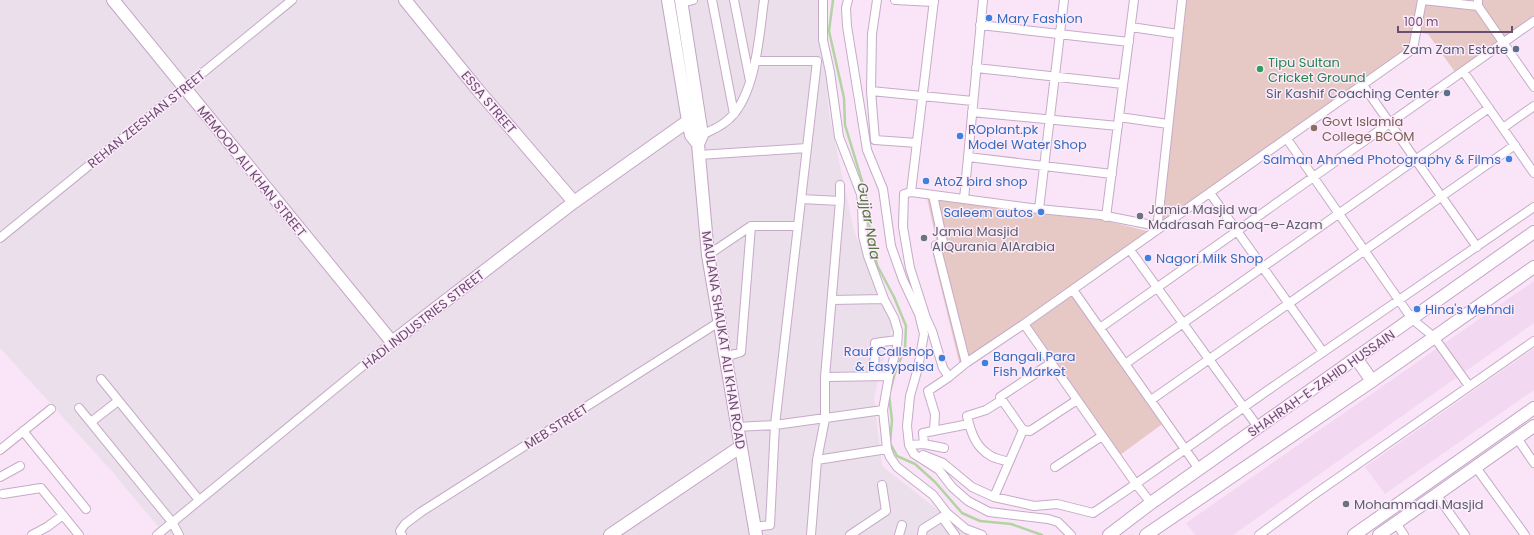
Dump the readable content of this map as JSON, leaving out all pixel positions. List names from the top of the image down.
{
  "streets": {
    "main road": [
      "ESSA STREET",
      "MEMOOD ALI KHAN STREET",
      "HADI INDUSTRIES STREET",
      "MAULANA SHAUKAT ALI KHAN ROAD",
      "SHAHRAH-E-ZAHID HUSSAIN"
    ],
    "street": ["REHAN ZEESHAN STREET", "MEB STREET"]
  },
  "crossings": [
    ["ESSA STREET", "HADI INDUSTRIES STREET"],
    ["REHAN ZEESHAN STREET", "MEMOOD ALI KHAN STREET"],
    ["MEMOOD ALI KHAN STREET", "HADI INDUSTRIES STREET"],
    ["HADI INDUSTRIES STREET", "MAULANA SHAUKAT ALI KHAN ROAD"],
    ["MAULANA SHAUKAT ALI KHAN ROAD", "MEB STREET"]
  ],
  "water": ["Gujjar Nala"],
  "places": [
    "Mary Fashion",
    "Zam Zam Estate",
    "Tipu Sultan Cricket Ground",
    "Sir Kashif Coaching Center",
    "Govt Islamia College BCOM",
    "ROplant.pk Model Water Shop",
    "Salman Ahmed Photography & Films",
    "AtoZ bird shop",
    "Saleem autos",
    "Jamia Masjid wa Madrasah Farooq-e-Azam",
    "Jamia Masjid AlQurania AlArabia",
    "Nagori Milk Shop",
    "Hina's Mehndi",
    "Rauf Callshop & Easypaisa",
    "Bangali Para Fish Market",
    "Mohammadi Masjid"
  ],
  "scale_bar": "100 m"
}
